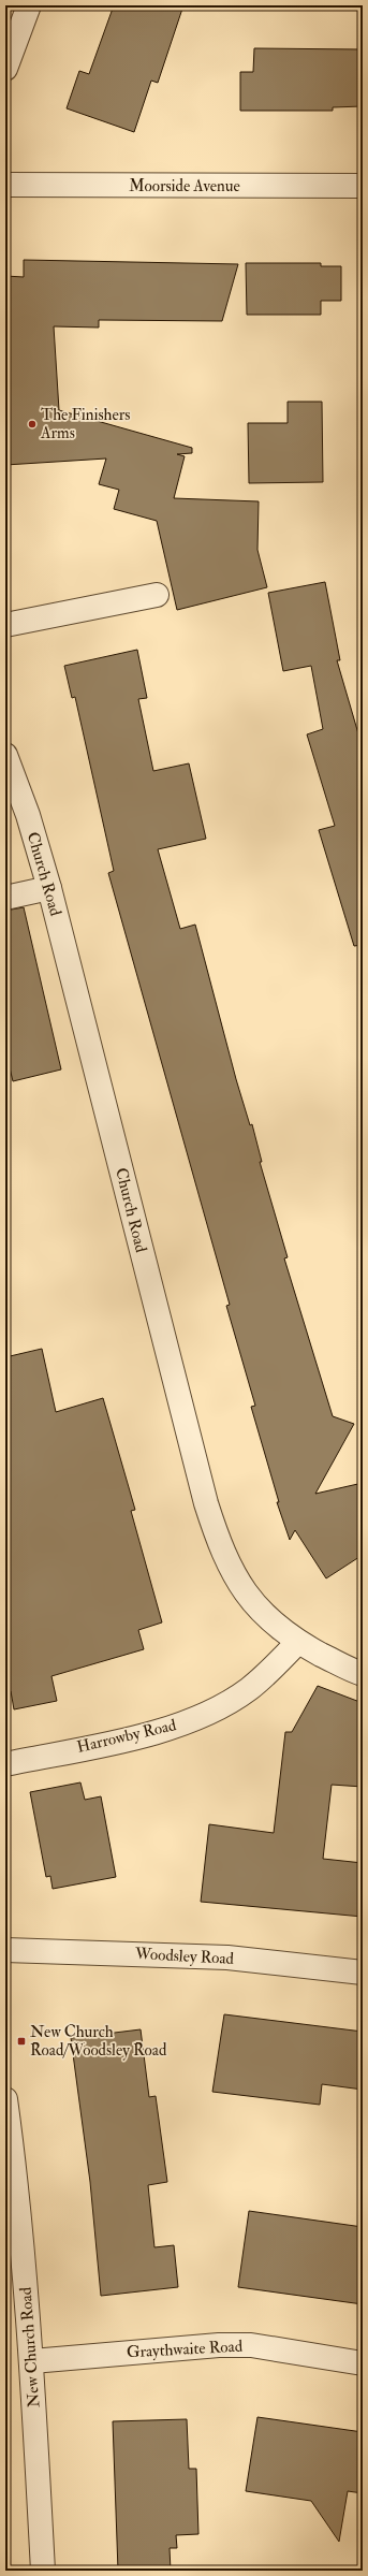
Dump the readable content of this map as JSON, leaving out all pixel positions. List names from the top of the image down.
{
  "streets": {
    "street": [
      "Moorside Avenue",
      "Church Road",
      "Harrowby Road",
      "Woodsley Road",
      "New Church Road",
      "Graythwaite Road"
    ]
  },
  "crossings": [
    ["Church Road", "Harrowby Road"],
    ["New Church Road", "Graythwaite Road"]
  ],
  "places": {
    "other": ["The Finishers Arms"],
    "transit": ["New Church Road/Woodsley Road"]
  }
}
